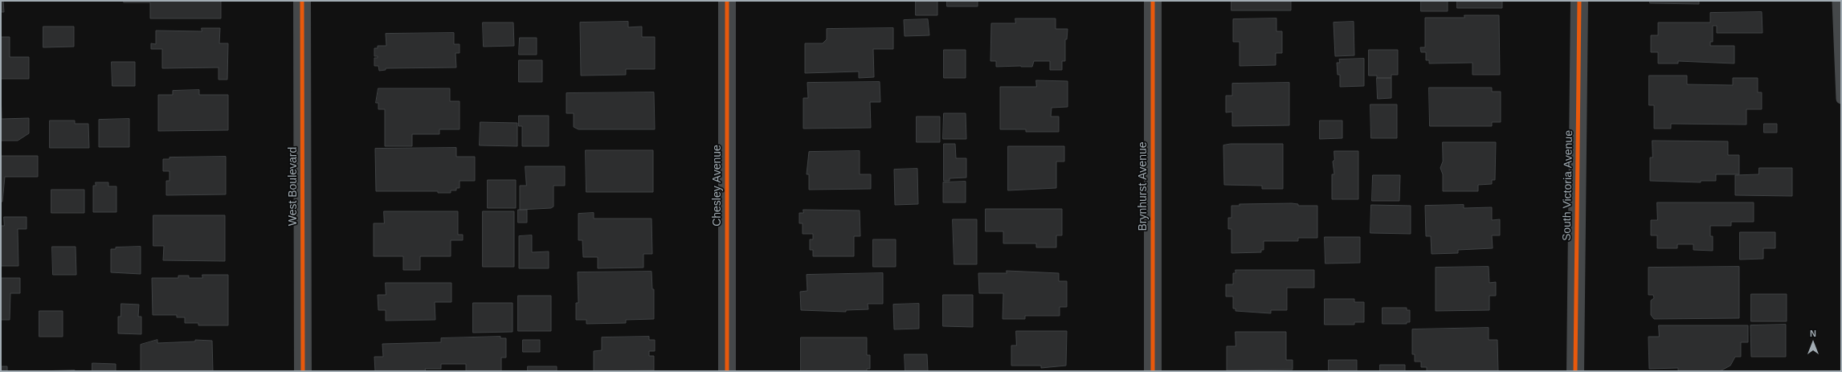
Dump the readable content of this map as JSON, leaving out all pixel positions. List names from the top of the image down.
{
  "streets": {
    "street": [
      "Chesley Avenue",
      "South Victoria Avenue",
      "West Boulevard",
      "Brynhurst Avenue"
    ]
  },
  "north": "top"
}
